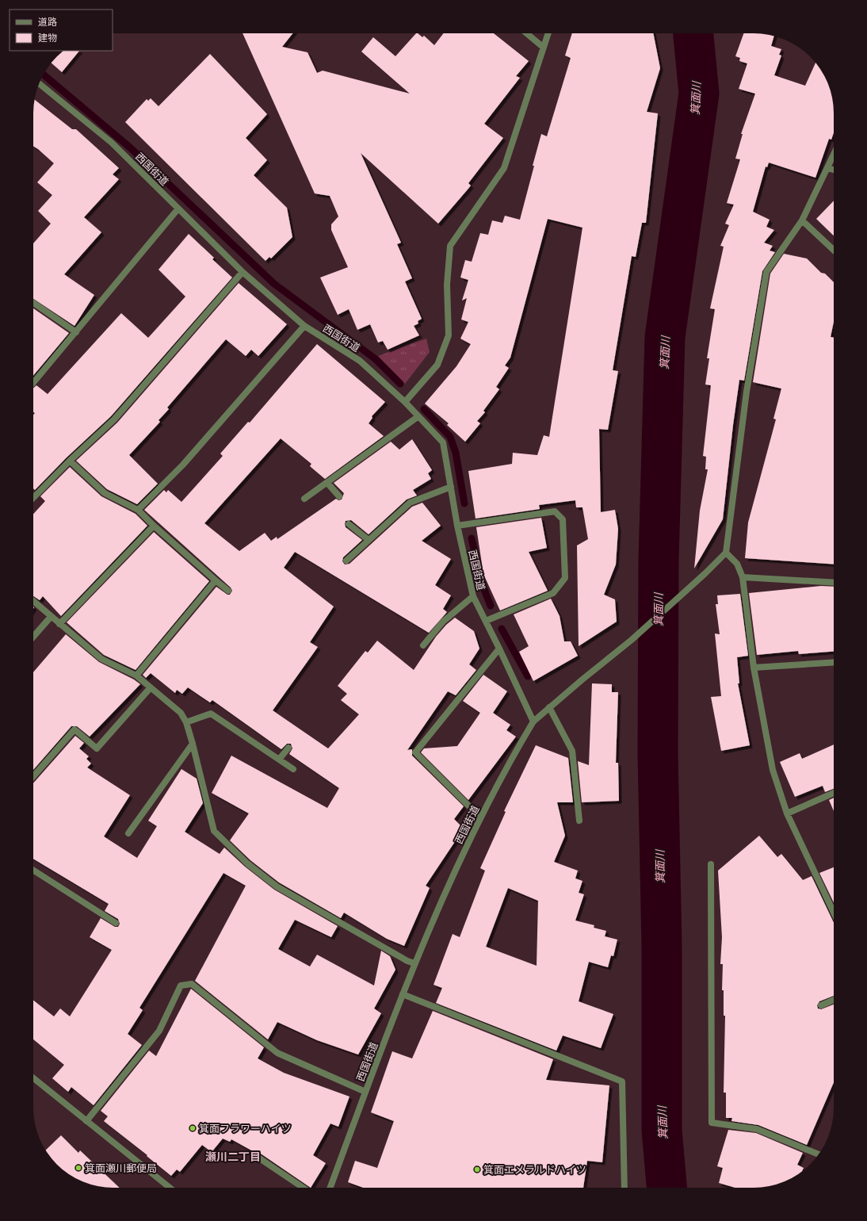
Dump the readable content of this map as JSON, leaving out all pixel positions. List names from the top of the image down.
{
  "streets": {
    "street": ["西国街道"]
  },
  "districts": ["瀬川二丁目"],
  "water": ["箕面川"],
  "places": ["箕面フラワーハイツ", "箕面瀬川郵便局", "箕面エメラルドハイツ"],
  "legend": ["道路", "建物"]
}
